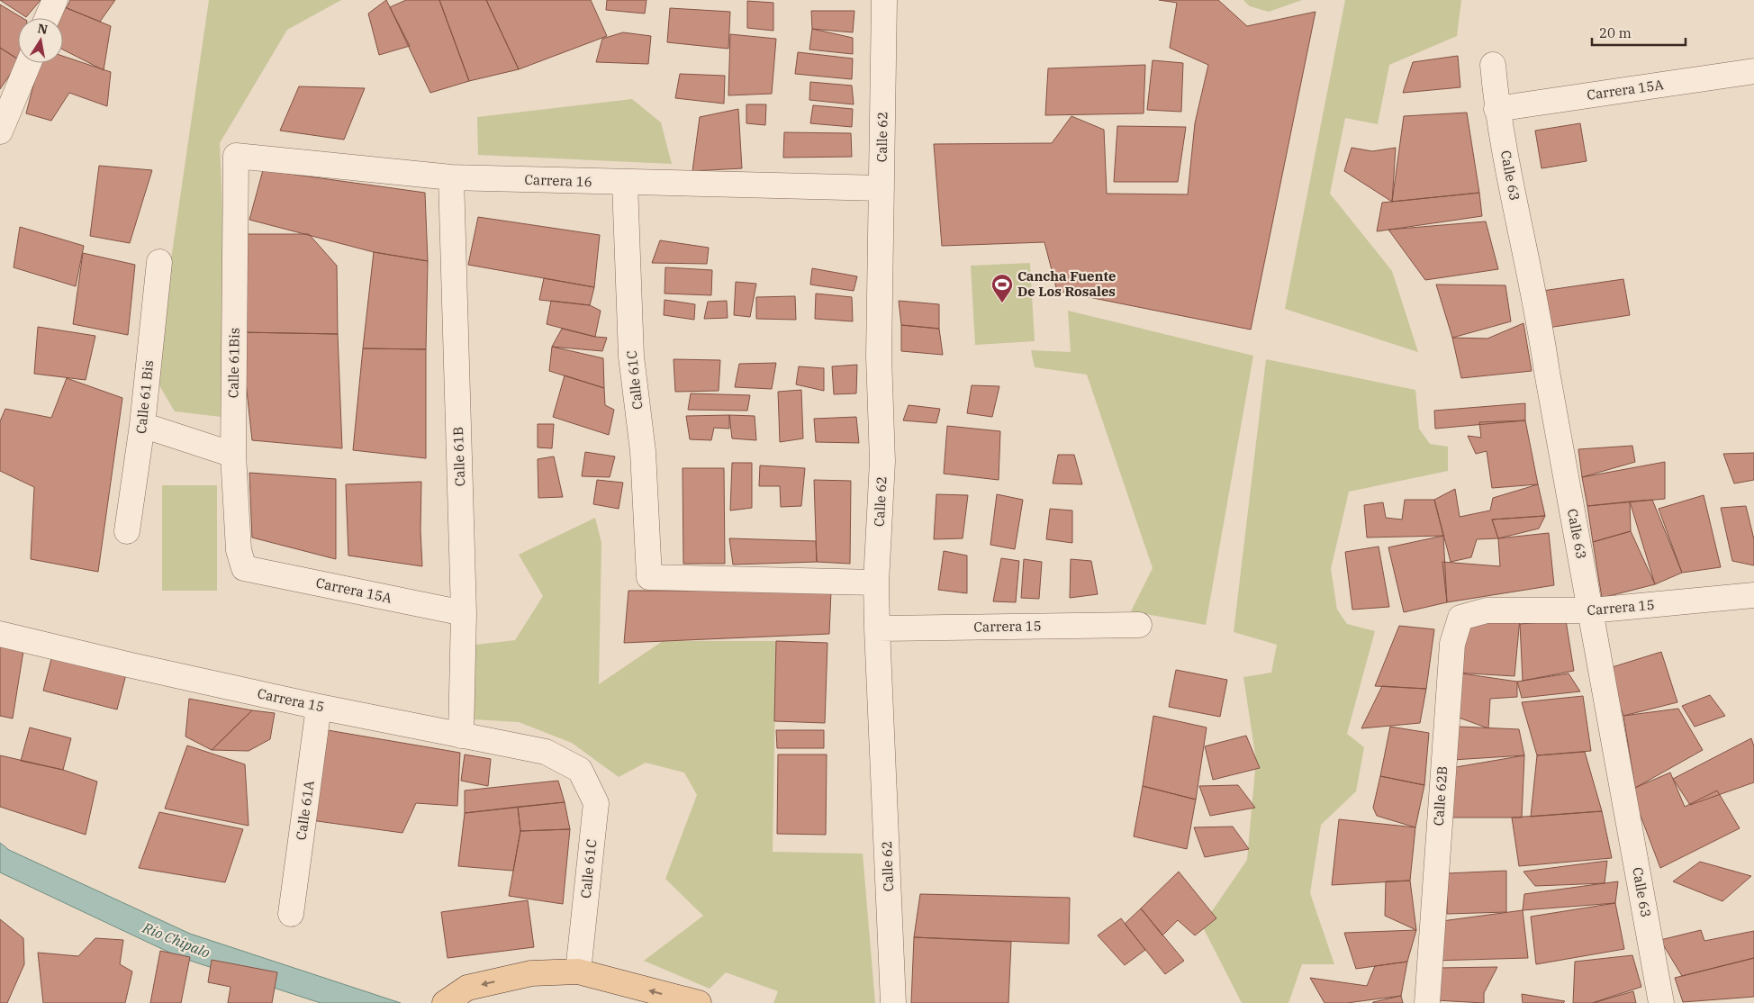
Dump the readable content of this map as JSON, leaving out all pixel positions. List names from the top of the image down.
{
  "streets": {
    "street": [
      "Carrera 15A",
      "Calle 62",
      "Calle 63",
      "Carrera 16",
      "Calle 61Bis",
      "Calle 61C",
      "Calle 61 Bis",
      "Calle 61B",
      "Carrera 15",
      "Calle 62B",
      "Calle 61A"
    ]
  },
  "crossings": [
    ["Carrera 15A", "Calle 63"],
    ["Carrera 15A", "Calle 61Bis"],
    ["Carrera 15A", "Calle 61B"],
    ["Calle 62", "Carrera 16"],
    ["Calle 62", "Calle 61C"],
    ["Calle 62", "Carrera 15"],
    ["Calle 63", "Carrera 15"],
    ["Carrera 16", "Calle 61Bis"],
    ["Carrera 16", "Calle 61C"],
    ["Carrera 16", "Calle 61B"],
    ["Calle 61C", "Carrera 15"],
    ["Calle 61B", "Carrera 15"],
    ["Carrera 15", "Calle 62B"],
    ["Carrera 15", "Calle 61A"]
  ],
  "water": ["Río Chipalo"],
  "places": {
    "sports": ["Cancha Fuente De Los Rosales"]
  },
  "scale_bar": "20 m",
  "north": "top"
}
